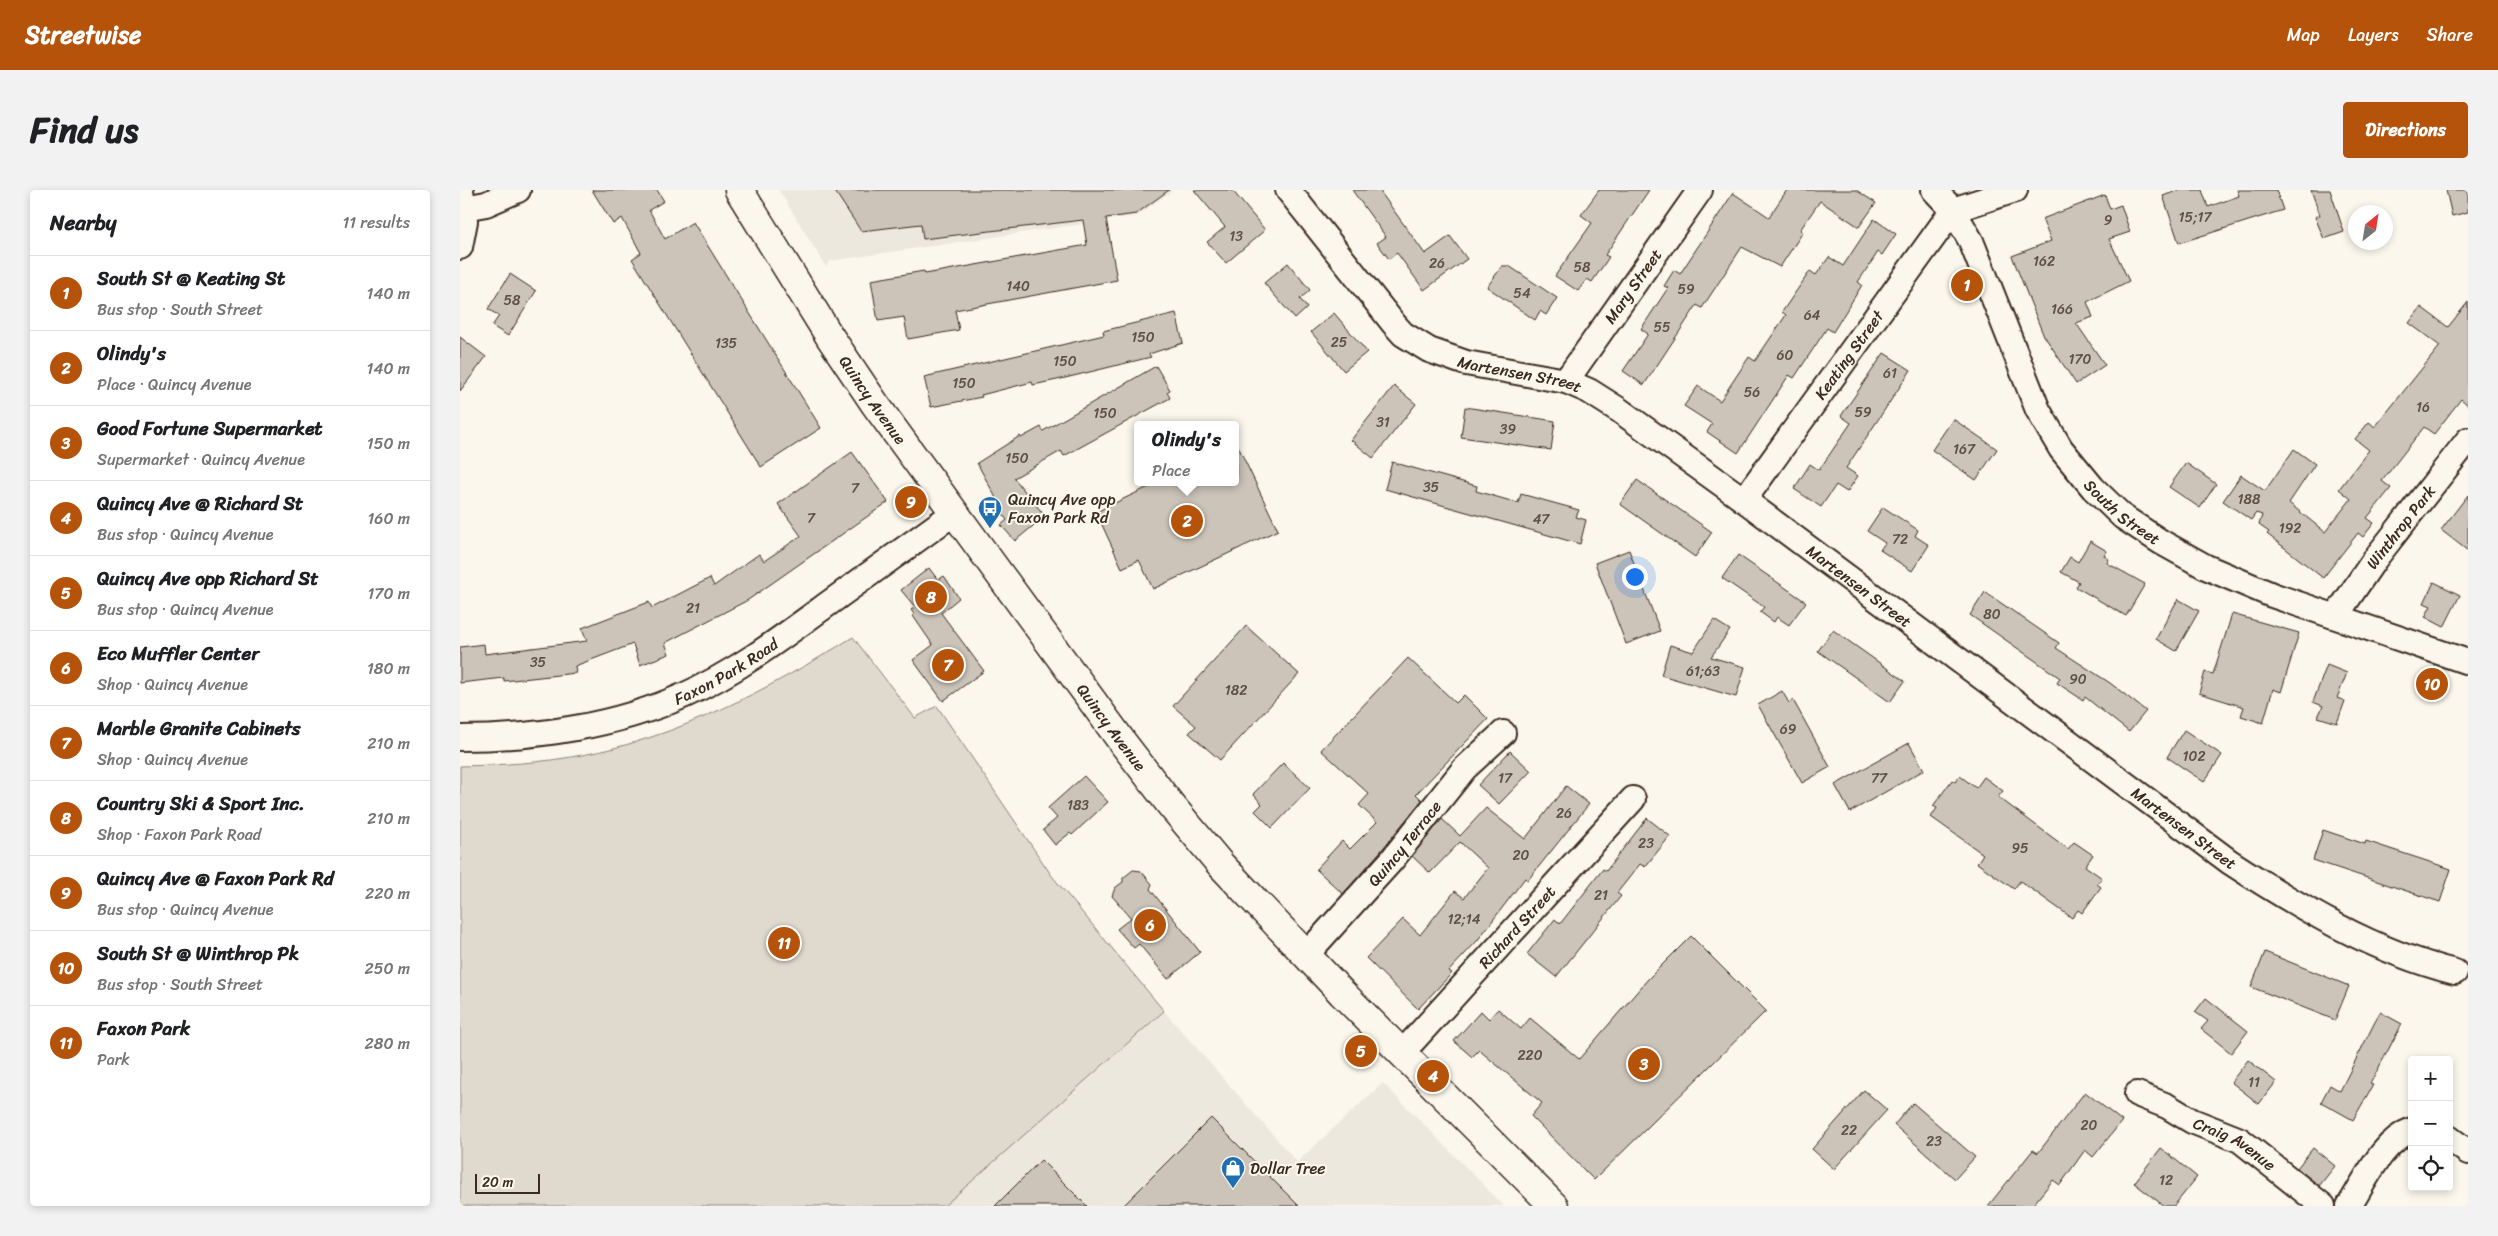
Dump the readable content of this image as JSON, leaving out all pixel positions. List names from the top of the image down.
{
  "streets": {
    "main road": ["Quincy Avenue"],
    "street": [
      "Mary Street",
      "Keating Street",
      "Martensen Street",
      "South Street",
      "Winthrop Park",
      "Faxon Park Road",
      "Quincy Terrace",
      "Richard Street",
      "Craig Avenue"
    ]
  },
  "crossings": [
    ["Mary Street", "Martensen Street"],
    ["Keating Street", "Martensen Street"],
    ["Keating Street", "South Street"],
    ["Quincy Avenue", "Faxon Park Road"],
    ["Quincy Avenue", "Quincy Terrace"],
    ["Quincy Avenue", "Richard Street"],
    ["South Street", "Winthrop Park"]
  ],
  "places": {
    "bus stop": ["Quincy Ave opp Faxon Park Rd"],
    "shop": ["Dollar Tree"]
  },
  "house_numbers": [
    "15;17",
    "9",
    "13",
    "162",
    "26",
    "58",
    "140",
    "59",
    "54",
    "58",
    "166",
    "64",
    "55",
    "150",
    "25",
    "135",
    "60",
    "170",
    "150",
    "61",
    "150",
    "56",
    "16",
    "59",
    "150",
    "31",
    "39",
    "167",
    "150",
    "35",
    "7",
    "188",
    "7",
    "47",
    "192",
    "72",
    "21",
    "80",
    "35",
    "61;63",
    "90",
    "182",
    "69",
    "102",
    "17",
    "77",
    "183",
    "26",
    "23",
    "95",
    "20",
    "21",
    "12;14",
    "220",
    "11",
    "20",
    "22",
    "23",
    "12"
  ],
  "scale_bar": "20 m",
  "north": "top right",
  "page": {
    "header": "Streetwise",
    "nav": ["Map", "Layers", "Share"],
    "title": "Find us",
    "buttons": "Directions",
    "heading": ["Nearby", "11 results"],
    "list": [
      {
        "mark": "1",
        "name": "South St @ Keating St",
        "note": "Bus stop · South Street",
        "value": "140 m"
      },
      {
        "mark": "2",
        "name": "Olindy's",
        "note": "Place · Quincy Avenue",
        "value": "140 m"
      },
      {
        "mark": "3",
        "name": "Good Fortune Supermarket",
        "note": "Supermarket · Quincy Avenue",
        "value": "150 m"
      },
      {
        "mark": "4",
        "name": "Quincy Ave @ Richard St",
        "note": "Bus stop · Quincy Avenue",
        "value": "160 m"
      },
      {
        "mark": "5",
        "name": "Quincy Ave opp Richard St",
        "note": "Bus stop · Quincy Avenue",
        "value": "170 m"
      },
      {
        "mark": "6",
        "name": "Eco Muffler Center",
        "note": "Shop · Quincy Avenue",
        "value": "180 m"
      },
      {
        "mark": "7",
        "name": "Marble Granite Cabinets",
        "note": "Shop · Quincy Avenue",
        "value": "210 m"
      },
      {
        "mark": "8",
        "name": "Country Ski & Sport Inc.",
        "note": "Shop · Faxon Park Road",
        "value": "210 m"
      },
      {
        "mark": "9",
        "name": "Quincy Ave @ Faxon Park Rd",
        "note": "Bus stop · Quincy Avenue",
        "value": "220 m"
      },
      {
        "mark": "10",
        "name": "South St @ Winthrop Pk",
        "note": "Bus stop · South Street",
        "value": "250 m"
      },
      {
        "mark": "11",
        "name": "Faxon Park",
        "note": "Park",
        "value": "280 m"
      }
    ],
    "pins": [
      "1",
      "9",
      "2",
      "8",
      "7",
      "10",
      "6",
      "11",
      "5",
      "3",
      "4"
    ],
    "popup": ["Olindy's", "Place"],
    "map_buttons": ["+", "−"],
    "scale": "20 m"
  }
}
